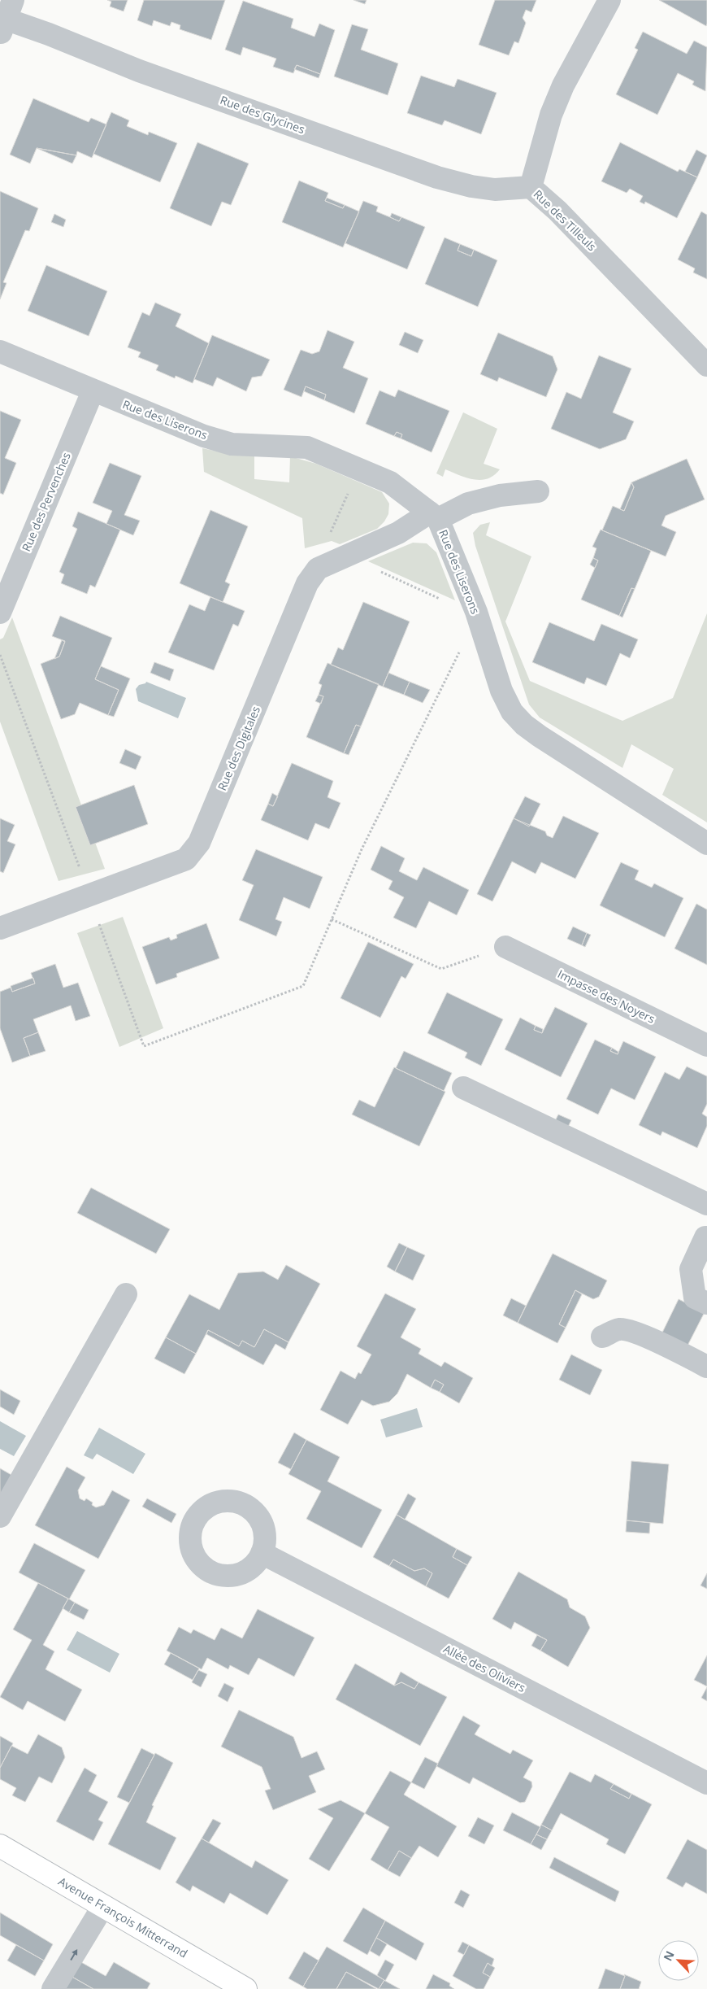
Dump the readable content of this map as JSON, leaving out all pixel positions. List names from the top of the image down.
{
  "streets": {
    "main road": ["Avenue François Mitterrand"],
    "street": [
      "Rue des Glycines",
      "Rue des Tilleuls",
      "Rue des Liserons",
      "Rue des Pervenches",
      "Rue des Digitales",
      "Impasse des Noyers",
      "Allée des Oliviers"
    ]
  },
  "crossings": [
    ["Rue des Glycines", "Rue des Tilleuls"],
    ["Rue des Liserons", "Rue des Pervenches"],
    ["Rue des Liserons", "Rue des Digitales"]
  ],
  "north": "top left"
}
